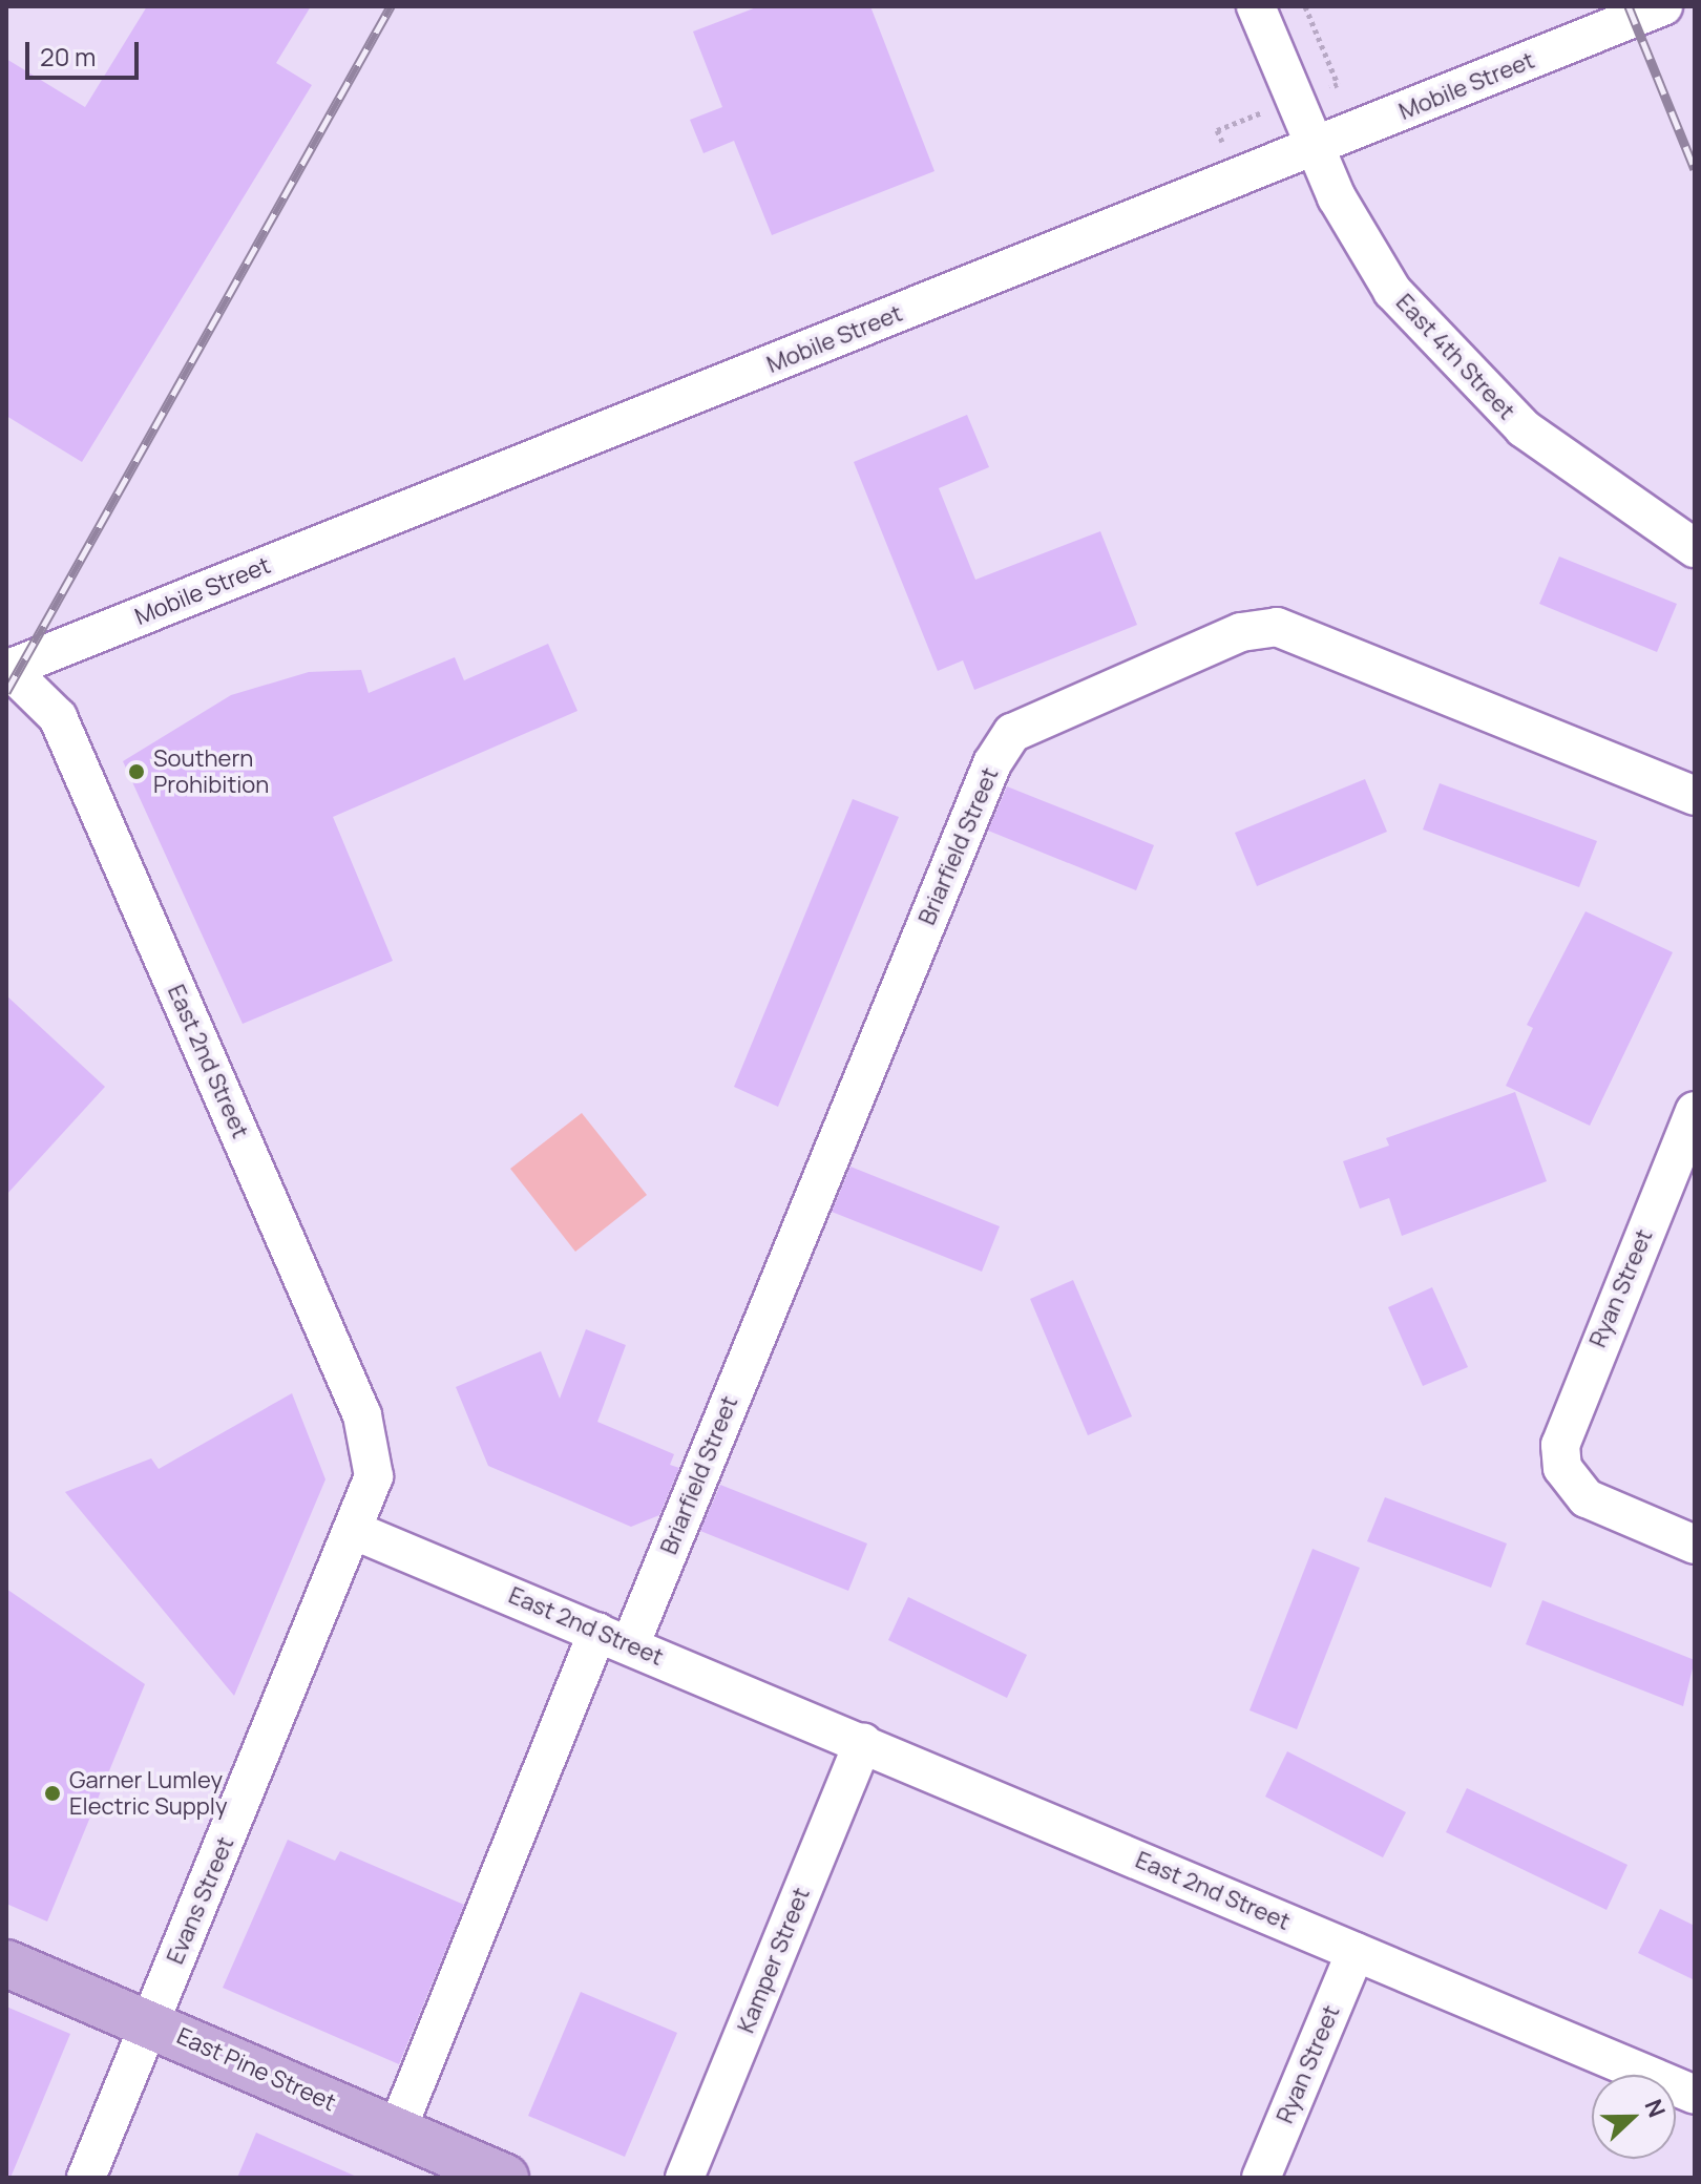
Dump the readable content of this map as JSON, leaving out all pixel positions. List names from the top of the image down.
{
  "streets": {
    "main road": ["East Pine Street"],
    "street": [
      "Mobile Street",
      "East 4th Street",
      "Briarfield Street",
      "East 2nd Street",
      "Ryan Street",
      "Evans Street",
      "Kamper Street"
    ]
  },
  "crossings": [
    ["Mobile Street", "East 4th Street"],
    ["Mobile Street", "East 2nd Street"],
    ["Briarfield Street", "East 2nd Street"],
    ["Briarfield Street", "East Pine Street"],
    ["East 2nd Street", "Ryan Street"],
    ["East 2nd Street", "Evans Street"],
    ["East 2nd Street", "Kamper Street"],
    ["Evans Street", "East Pine Street"]
  ],
  "places": ["Southern Prohibition", "Garner Lumley Electric Supply"],
  "scale_bar": "20 m",
  "north": "right"
}
